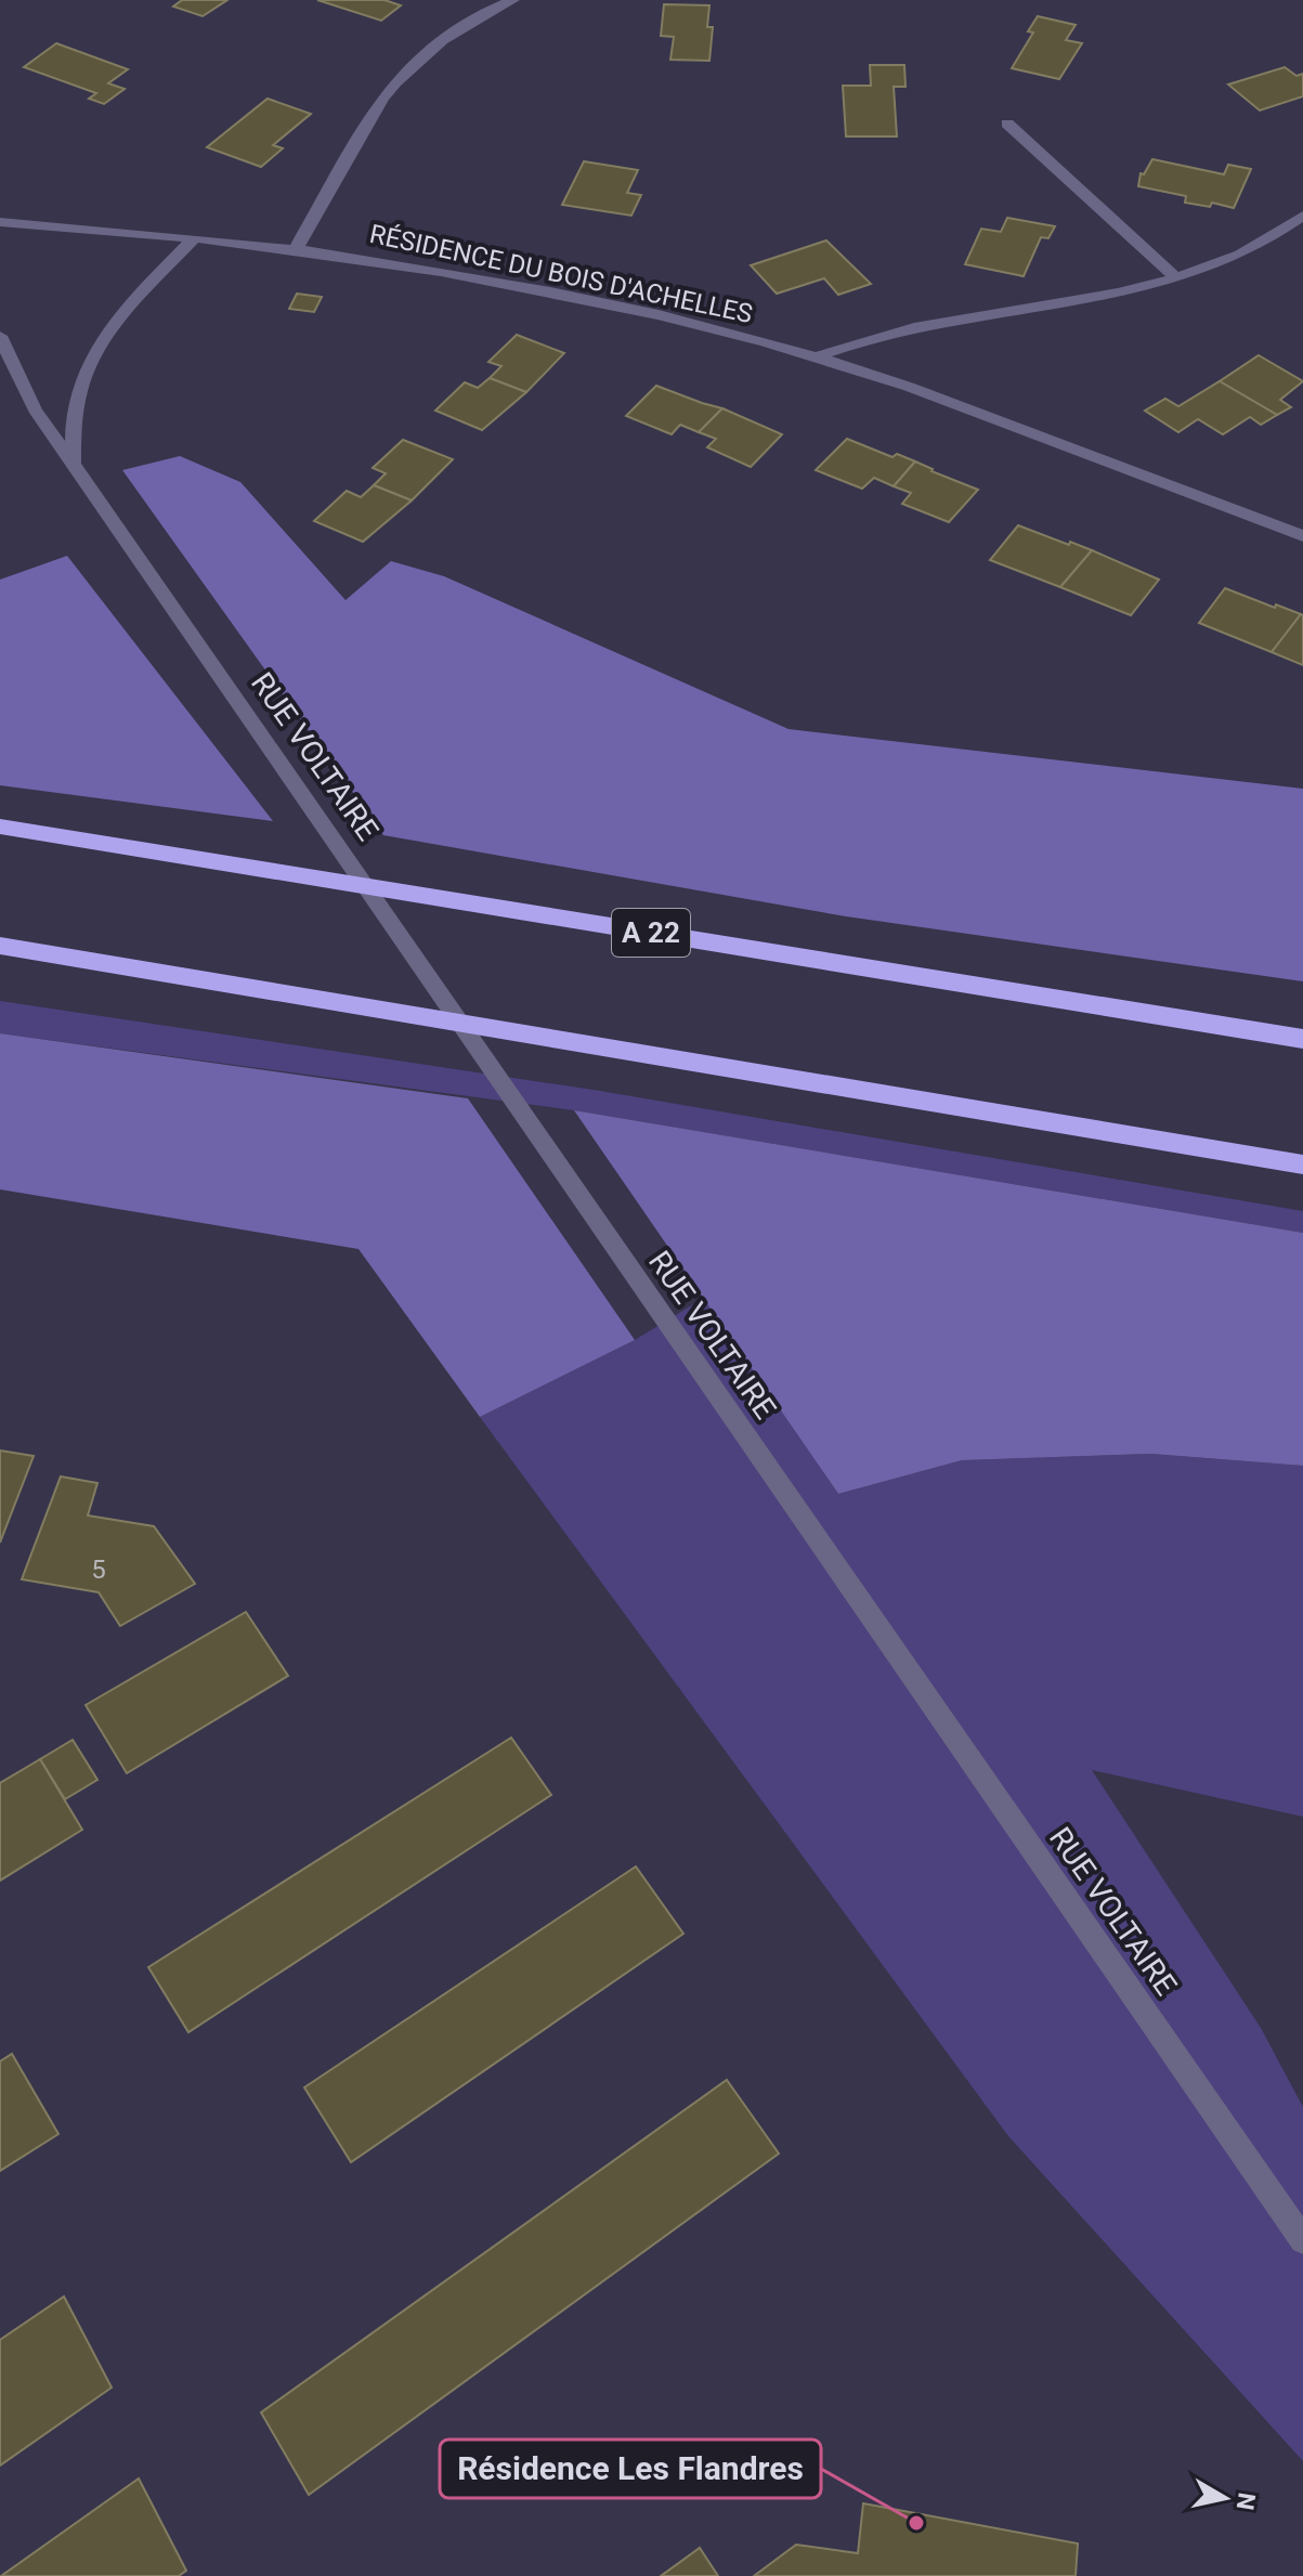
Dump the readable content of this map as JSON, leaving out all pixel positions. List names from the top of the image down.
{
  "streets": {
    "highway": ["A 22"],
    "street": ["RÉSIDENCE DU BOIS D'ACHELLES", "RUE VOLTAIRE"]
  },
  "places": ["Résidence Les Flandres"],
  "house_numbers": ["5"],
  "north": "right"
}
